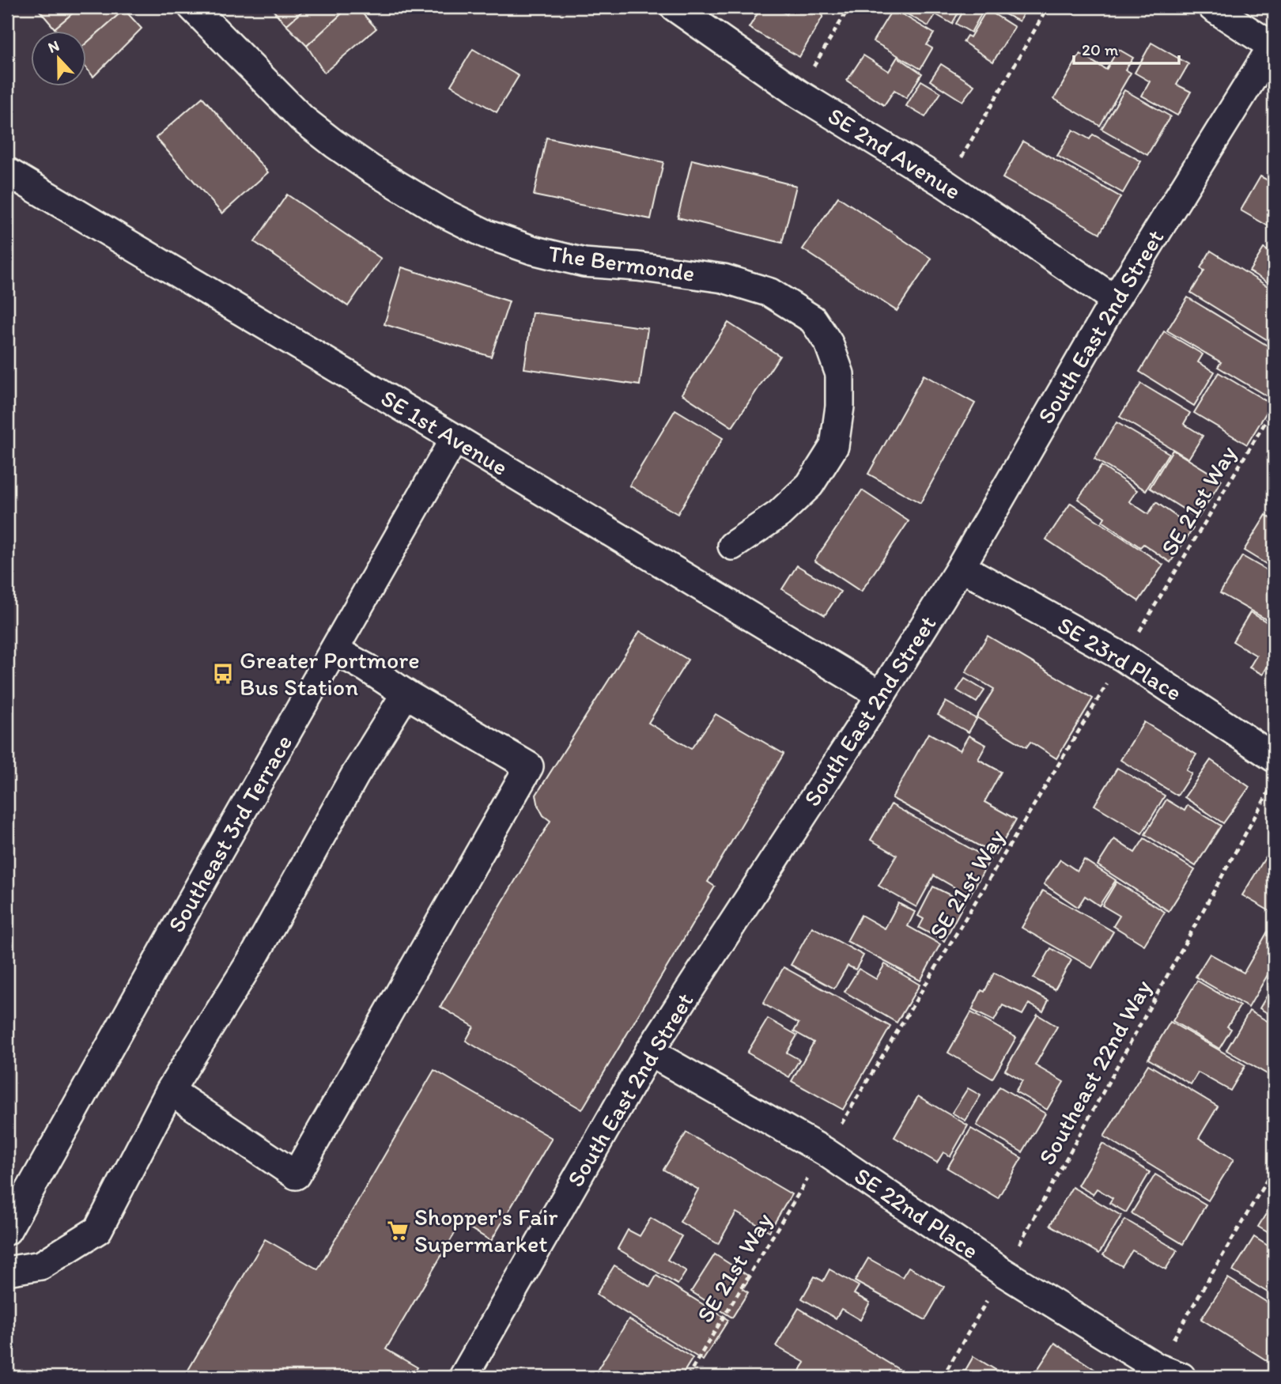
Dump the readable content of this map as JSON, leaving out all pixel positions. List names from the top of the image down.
{
  "streets": {
    "street": [
      "SE 2nd Avenue",
      "The Bermonde",
      "South East 2nd Street",
      "SE 1st Avenue",
      "SE 23rd Place",
      "Southeast 3rd Terrace",
      "SE 22nd Place"
    ],
    "path": ["SE 21st Way", "Southeast 22nd Way"]
  },
  "crossings": [
    ["SE 2nd Avenue", "South East 2nd Street"],
    ["South East 2nd Street", "SE 1st Avenue"],
    ["South East 2nd Street", "SE 23rd Place"],
    ["South East 2nd Street", "SE 22nd Place"],
    ["SE 1st Avenue", "Southeast 3rd Terrace"],
    ["SE 21st Way", "SE 23rd Place"],
    ["SE 21st Way", "SE 22nd Place"],
    ["Southeast 22nd Way", "SE 22nd Place"]
  ],
  "places": {
    "bus stop": ["Greater Portmore Bus Station"],
    "supermarket": ["Shopper's Fair Supermarket"]
  },
  "scale_bar": "20 m",
  "north": "top"
}
